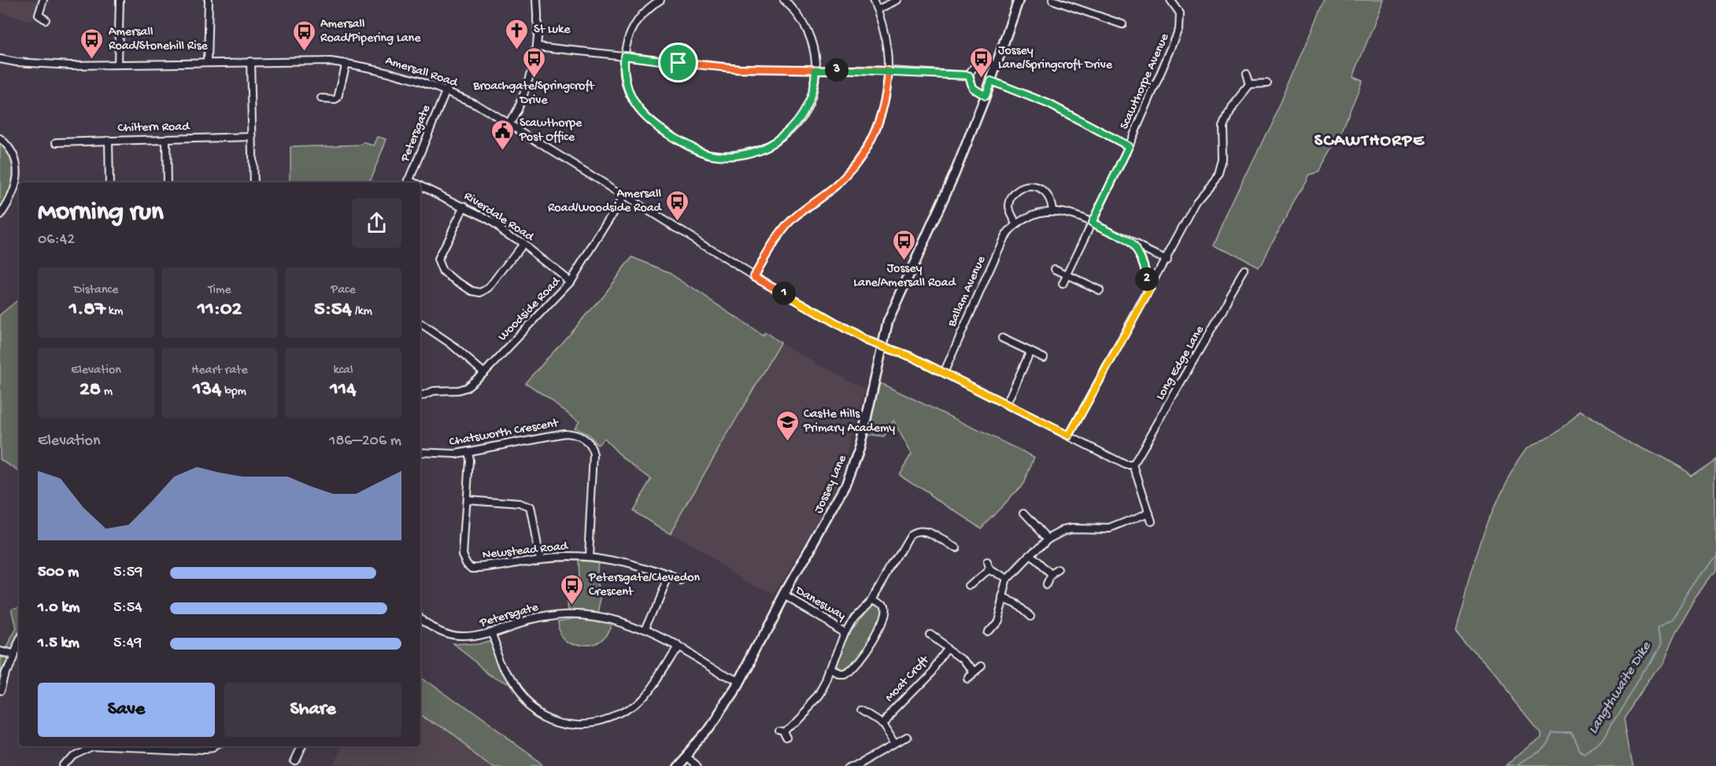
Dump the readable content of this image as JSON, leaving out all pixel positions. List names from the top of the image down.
{
  "streets": {
    "street": [
      "Amersall Road",
      "Scawthorpe Avenue",
      "Chiltern Road",
      "Petersgate",
      "Riverdale Road",
      "Ballam Avenue",
      "Woodside Road",
      "Long Edge Lane",
      "Chatsworth Crescent",
      "Jossey Lane",
      "Newstead Road",
      "Danesway",
      "Moat Croft"
    ]
  },
  "crossings": [
    ["Amersall Road", "Petersgate"],
    ["Amersall Road", "Ballam Avenue"],
    ["Amersall Road", "Woodside Road"],
    ["Amersall Road", "Long Edge Lane"],
    ["Amersall Road", "Jossey Lane"],
    ["Scawthorpe Avenue", "Ballam Avenue"],
    ["Petersgate", "Jossey Lane"],
    ["Riverdale Road", "Woodside Road"],
    ["Chatsworth Crescent", "Newstead Road"],
    ["Jossey Lane", "Danesway"]
  ],
  "districts": ["SCAWTHORPE"],
  "water": ["Langthwaite Dike"],
  "places": {
    "church": ["St Luke"],
    "bus stop": [
      "Amersall Road/Pipering Lane",
      "Amersall Road/Stonehill Rise",
      "Broachgate/Springcroft Drive",
      "Jossey Lane/Springcroft Drive",
      "Amersall Road/Woodside Road",
      "Jossey Lane/Amersall Road",
      "Petersgate/Clevedon Crescent"
    ],
    "public building": ["Scawthorpe Post Office"],
    "school or university": ["Castle Hills Primary Academy"]
  },
  "page": {
    "pins": ["3", "2", "1"],
    "heading": ["Morning run", "06:42"],
    "stats": [
      ["Distance", "1.87 km"],
      ["Time", "11:02"],
      ["Pace", "5:54 /km"],
      ["Elevation", "28 m"],
      ["Heart rate", "134 bpm"],
      ["kcal", "114"]
    ],
    "chart": ["Elevation", "186–206 m"],
    "list": [
      {
        "name": "500 m",
        "note": "5:59"
      },
      {
        "name": "1.0 km",
        "note": "5:54"
      },
      {
        "name": "1.5 km",
        "note": "5:49"
      }
    ],
    "buttons": ["Save", "Share"]
  }
}
